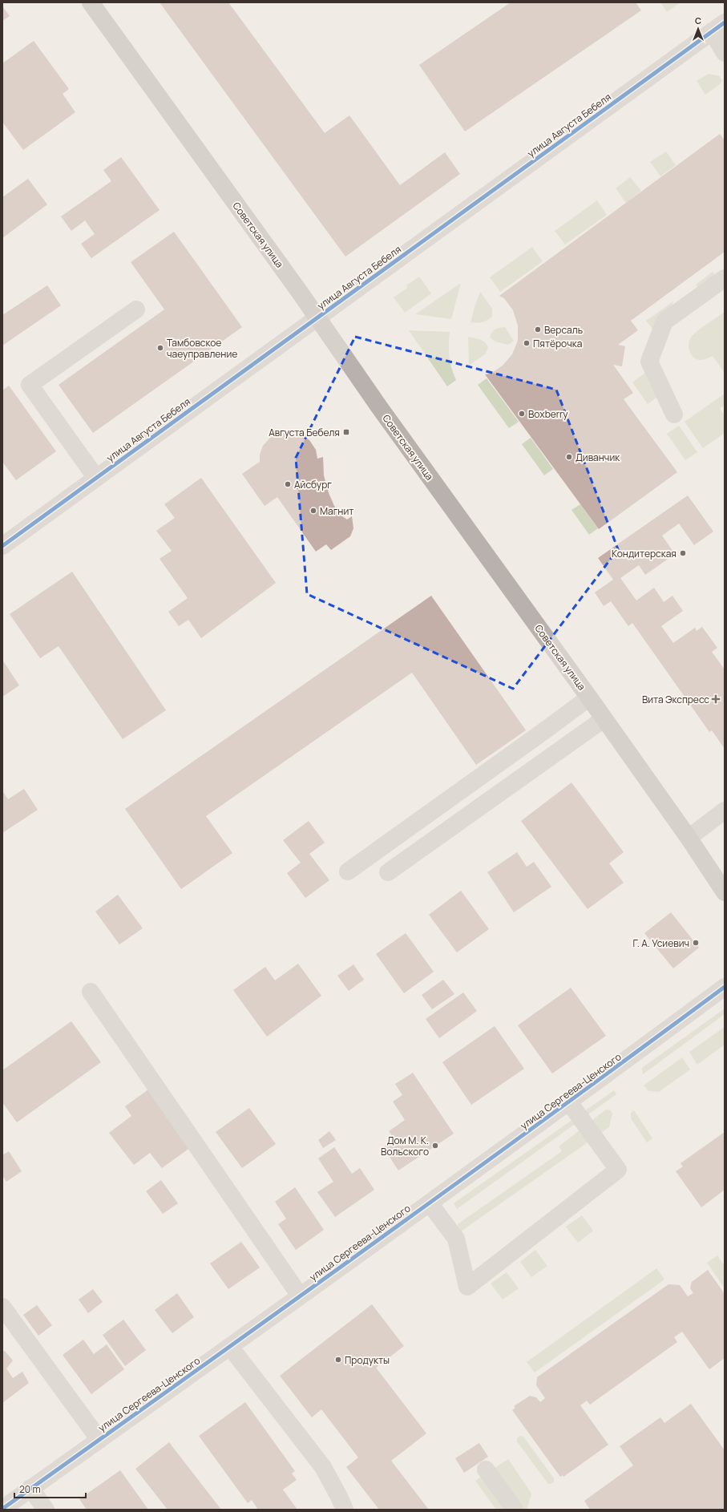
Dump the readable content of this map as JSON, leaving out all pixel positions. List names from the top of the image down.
{
  "streets": {
    "main road": ["Советская улица"],
    "street": ["улица Августа Бебеля", "улица Сергеева-Ценского"]
  },
  "crossings": [
    ["улица Августа Бебеля", "Советская улица"]
  ],
  "places": {
    "other": [
      "Версаль",
      "Пятёрочка",
      "Тамбовское чаеуправление",
      "Boxberry",
      "Диванчик",
      "Айсбург",
      "Магнит",
      "Кондитерская",
      "Г. А. Усиевич",
      "Дом М. К. Вольского",
      "Продукты"
    ],
    "transit": ["Августа Бебеля"],
    "health": ["Вита Экспресс"]
  },
  "scale_bar": "20 m",
  "north": "top"
}
